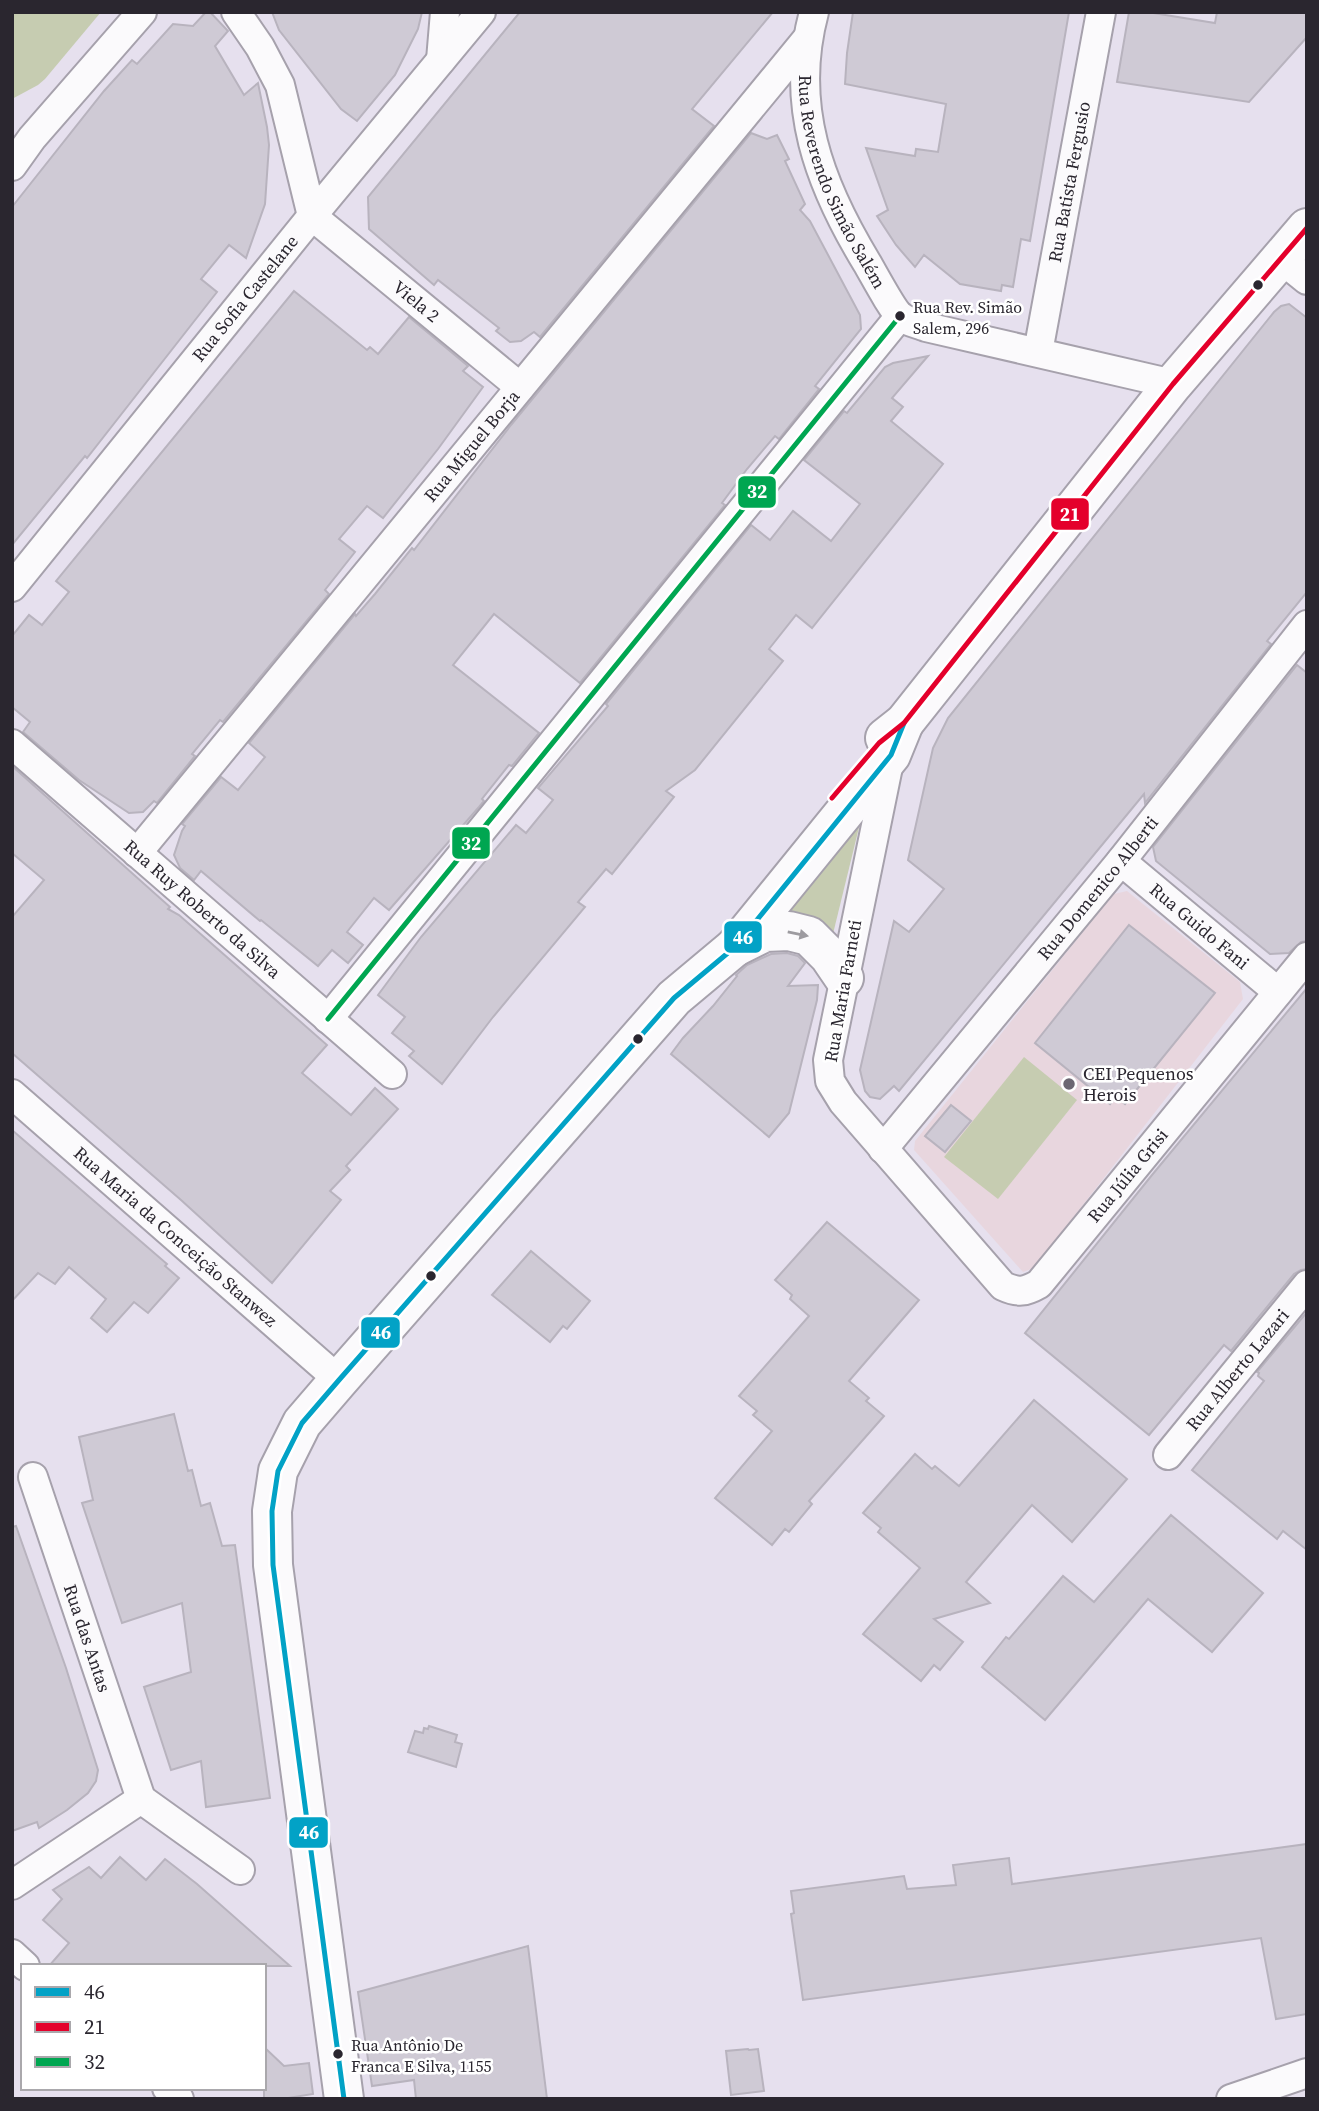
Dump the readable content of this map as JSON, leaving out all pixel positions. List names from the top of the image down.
{
  "streets": {
    "street": [
      "Rua Reverendo Simão Salém",
      "Rua Batista Fergusio",
      "Rua Sofia Castelane",
      "Viela 2",
      "Rua Miguel Borja",
      "Rua Domenico Alberti",
      "Rua Ruy Roberto da Silva",
      "Rua Guido Fani",
      "Rua Maria Farneti",
      "Rua Júlia Grisi",
      "Rua Maria da Conceição Stanwez",
      "Rua Alberto Lazari",
      "Rua das Antas"
    ]
  },
  "crossings": [
    ["Rua Reverendo Simão Salém", "Rua Miguel Borja"],
    ["Rua Sofia Castelane", "Viela 2"],
    ["Viela 2", "Rua Miguel Borja"],
    ["Rua Miguel Borja", "Rua Ruy Roberto da Silva"],
    ["Rua Domenico Alberti", "Rua Guido Fani"],
    ["Rua Domenico Alberti", "Rua Maria Farneti"],
    ["Rua Guido Fani", "Rua Júlia Grisi"],
    ["Rua Maria Farneti", "Rua Júlia Grisi"]
  ],
  "places": ["Rua Rev. Simão Salem, 296", "CEI Pequenos Herois", "Rua Antônio De Franca E Silva, 1155"],
  "lines": ["transit line 21", "transit line 32", "transit line 46"],
  "legend": ["46", "21", "32"]
}
